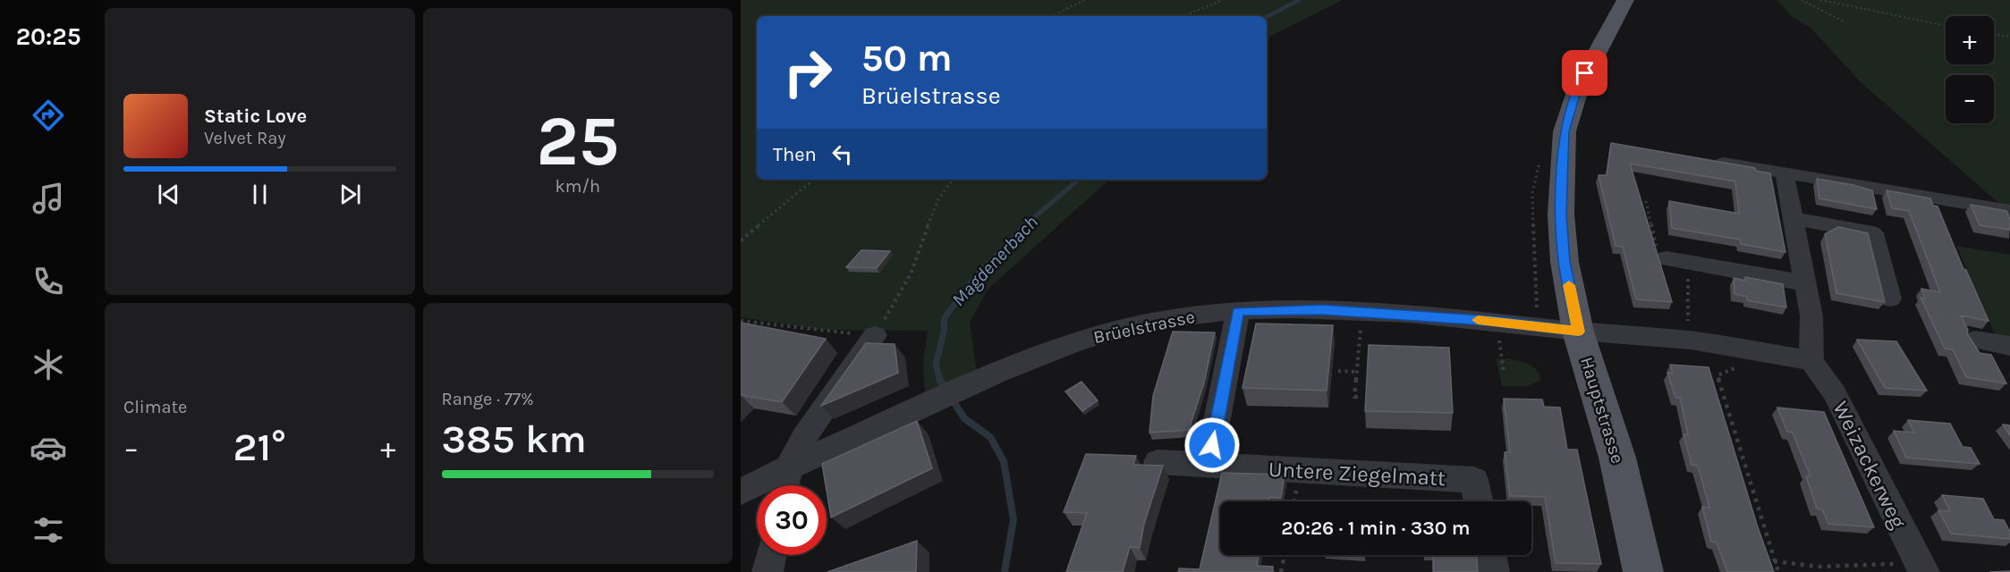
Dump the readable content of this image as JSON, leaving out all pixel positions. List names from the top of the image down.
{
  "streets": {
    "main road": ["Hauptstrasse"],
    "street": ["Brüelstrasse", "Weizackerweg", "Untere Ziegelmatt"]
  },
  "crossings": [
    ["Brüelstrasse", "Hauptstrasse"]
  ],
  "water": ["Magdenerbach"],
  "page": {
    "tabs": "20:25",
    "tile": [
      ["25", "km/h"],
      "Climate",
      ["Range · 77%", "385 km"]
    ],
    "map_buttons": ["+", "−"],
    "turn": ["50 m", "Brüelstrasse"],
    "song": ["Static Love", "Velvet Ray"],
    "then": "Then",
    "heat": ["−", "21°", "+"],
    "limit": "30",
    "trip": "20:26 · 1 min · 330 m"
  }
}
